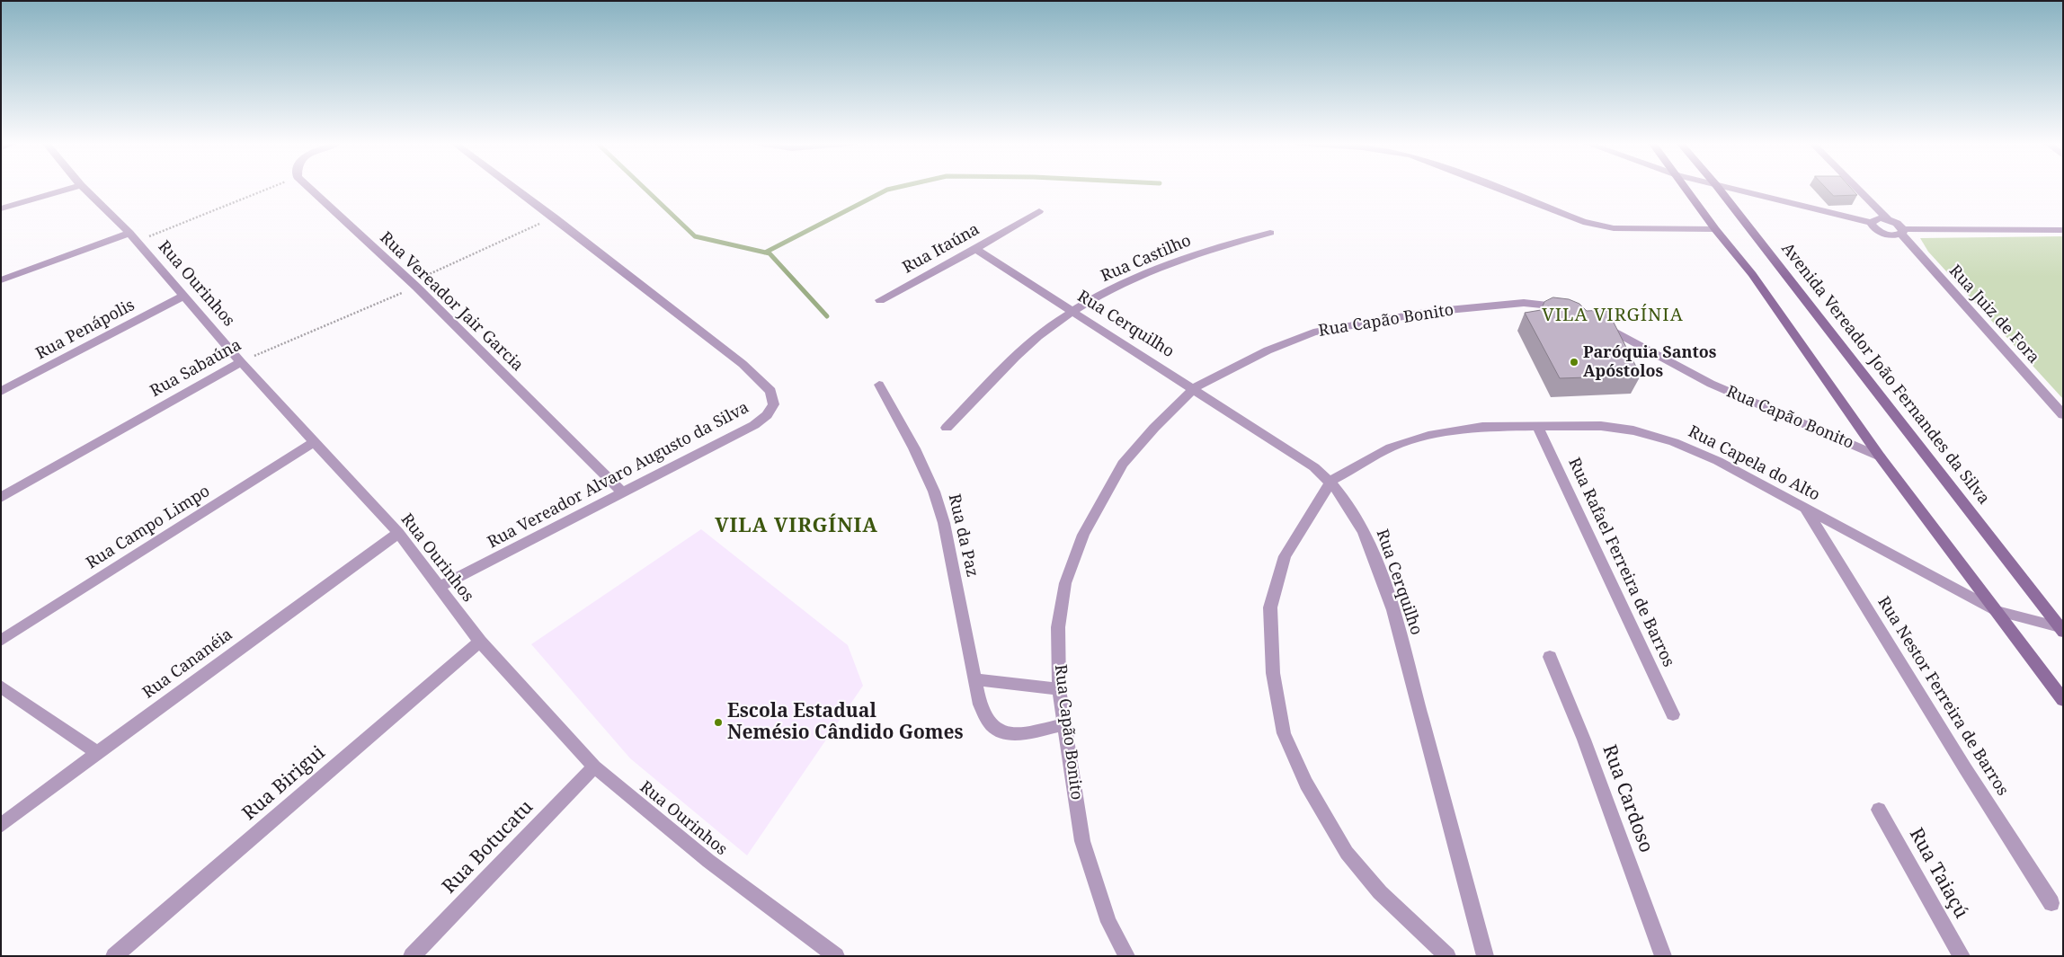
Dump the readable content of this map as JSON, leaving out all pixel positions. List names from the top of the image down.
{
  "streets": {
    "main road": ["Avenida Vereador João Fernandes da Silva"],
    "street": [
      "Rua Itaúna",
      "Rua Castilho",
      "Rua Ourinhos",
      "Rua Vereador Jair Garcia",
      "Rua Juiz de Fora",
      "Rua Capão Bonito",
      "Rua Cerquilho",
      "Rua Penápolis",
      "Rua Sabaúna",
      "Rua Capela do Alto",
      "Rua Vereador Alvaro Augusto da Silva",
      "Rua Campo Limpo",
      "Rua da Paz",
      "Rua Rafael Ferreira de Barros",
      "Rua Cananéia",
      "Rua Nestor Ferreira de Barros",
      "Rua Birigui",
      "Rua Cardoso",
      "Rua Botucatu",
      "Rua Taiaçú"
    ]
  },
  "crossings": [
    ["Rua Itaúna", "Rua Cerquilho"],
    ["Rua Castilho", "Rua Cerquilho"],
    ["Rua Ourinhos", "Rua Penápolis"],
    ["Rua Ourinhos", "Rua Sabaúna"],
    ["Rua Ourinhos", "Rua Vereador Alvaro Augusto da Silva"],
    ["Rua Ourinhos", "Rua Campo Limpo"],
    ["Rua Ourinhos", "Rua Cananéia"],
    ["Rua Ourinhos", "Rua Birigui"],
    ["Rua Ourinhos", "Rua Botucatu"],
    ["Rua Vereador Jair Garcia", "Rua Sabaúna"],
    ["Rua Vereador Jair Garcia", "Rua Vereador Alvaro Augusto da Silva"],
    ["Rua Capão Bonito", "Rua Cerquilho"],
    ["Rua Capão Bonito", "Rua da Paz"],
    ["Rua Cerquilho", "Rua Capela do Alto"],
    ["Rua Sabaúna", "Rua Vereador Alvaro Augusto da Silva"],
    ["Avenida Vereador João Fernandes da Silva", "Rua Capela do Alto"],
    ["Rua Capela do Alto", "Rua Rafael Ferreira de Barros"],
    ["Rua Capela do Alto", "Rua Nestor Ferreira de Barros"]
  ],
  "districts": ["VILA VIRGÍNIA", "VILA VIRGÍNIA"],
  "places": ["Paróquia Santos Apóstolos", "Escola Estadual Nemésio Cândido Gomes"]
}
